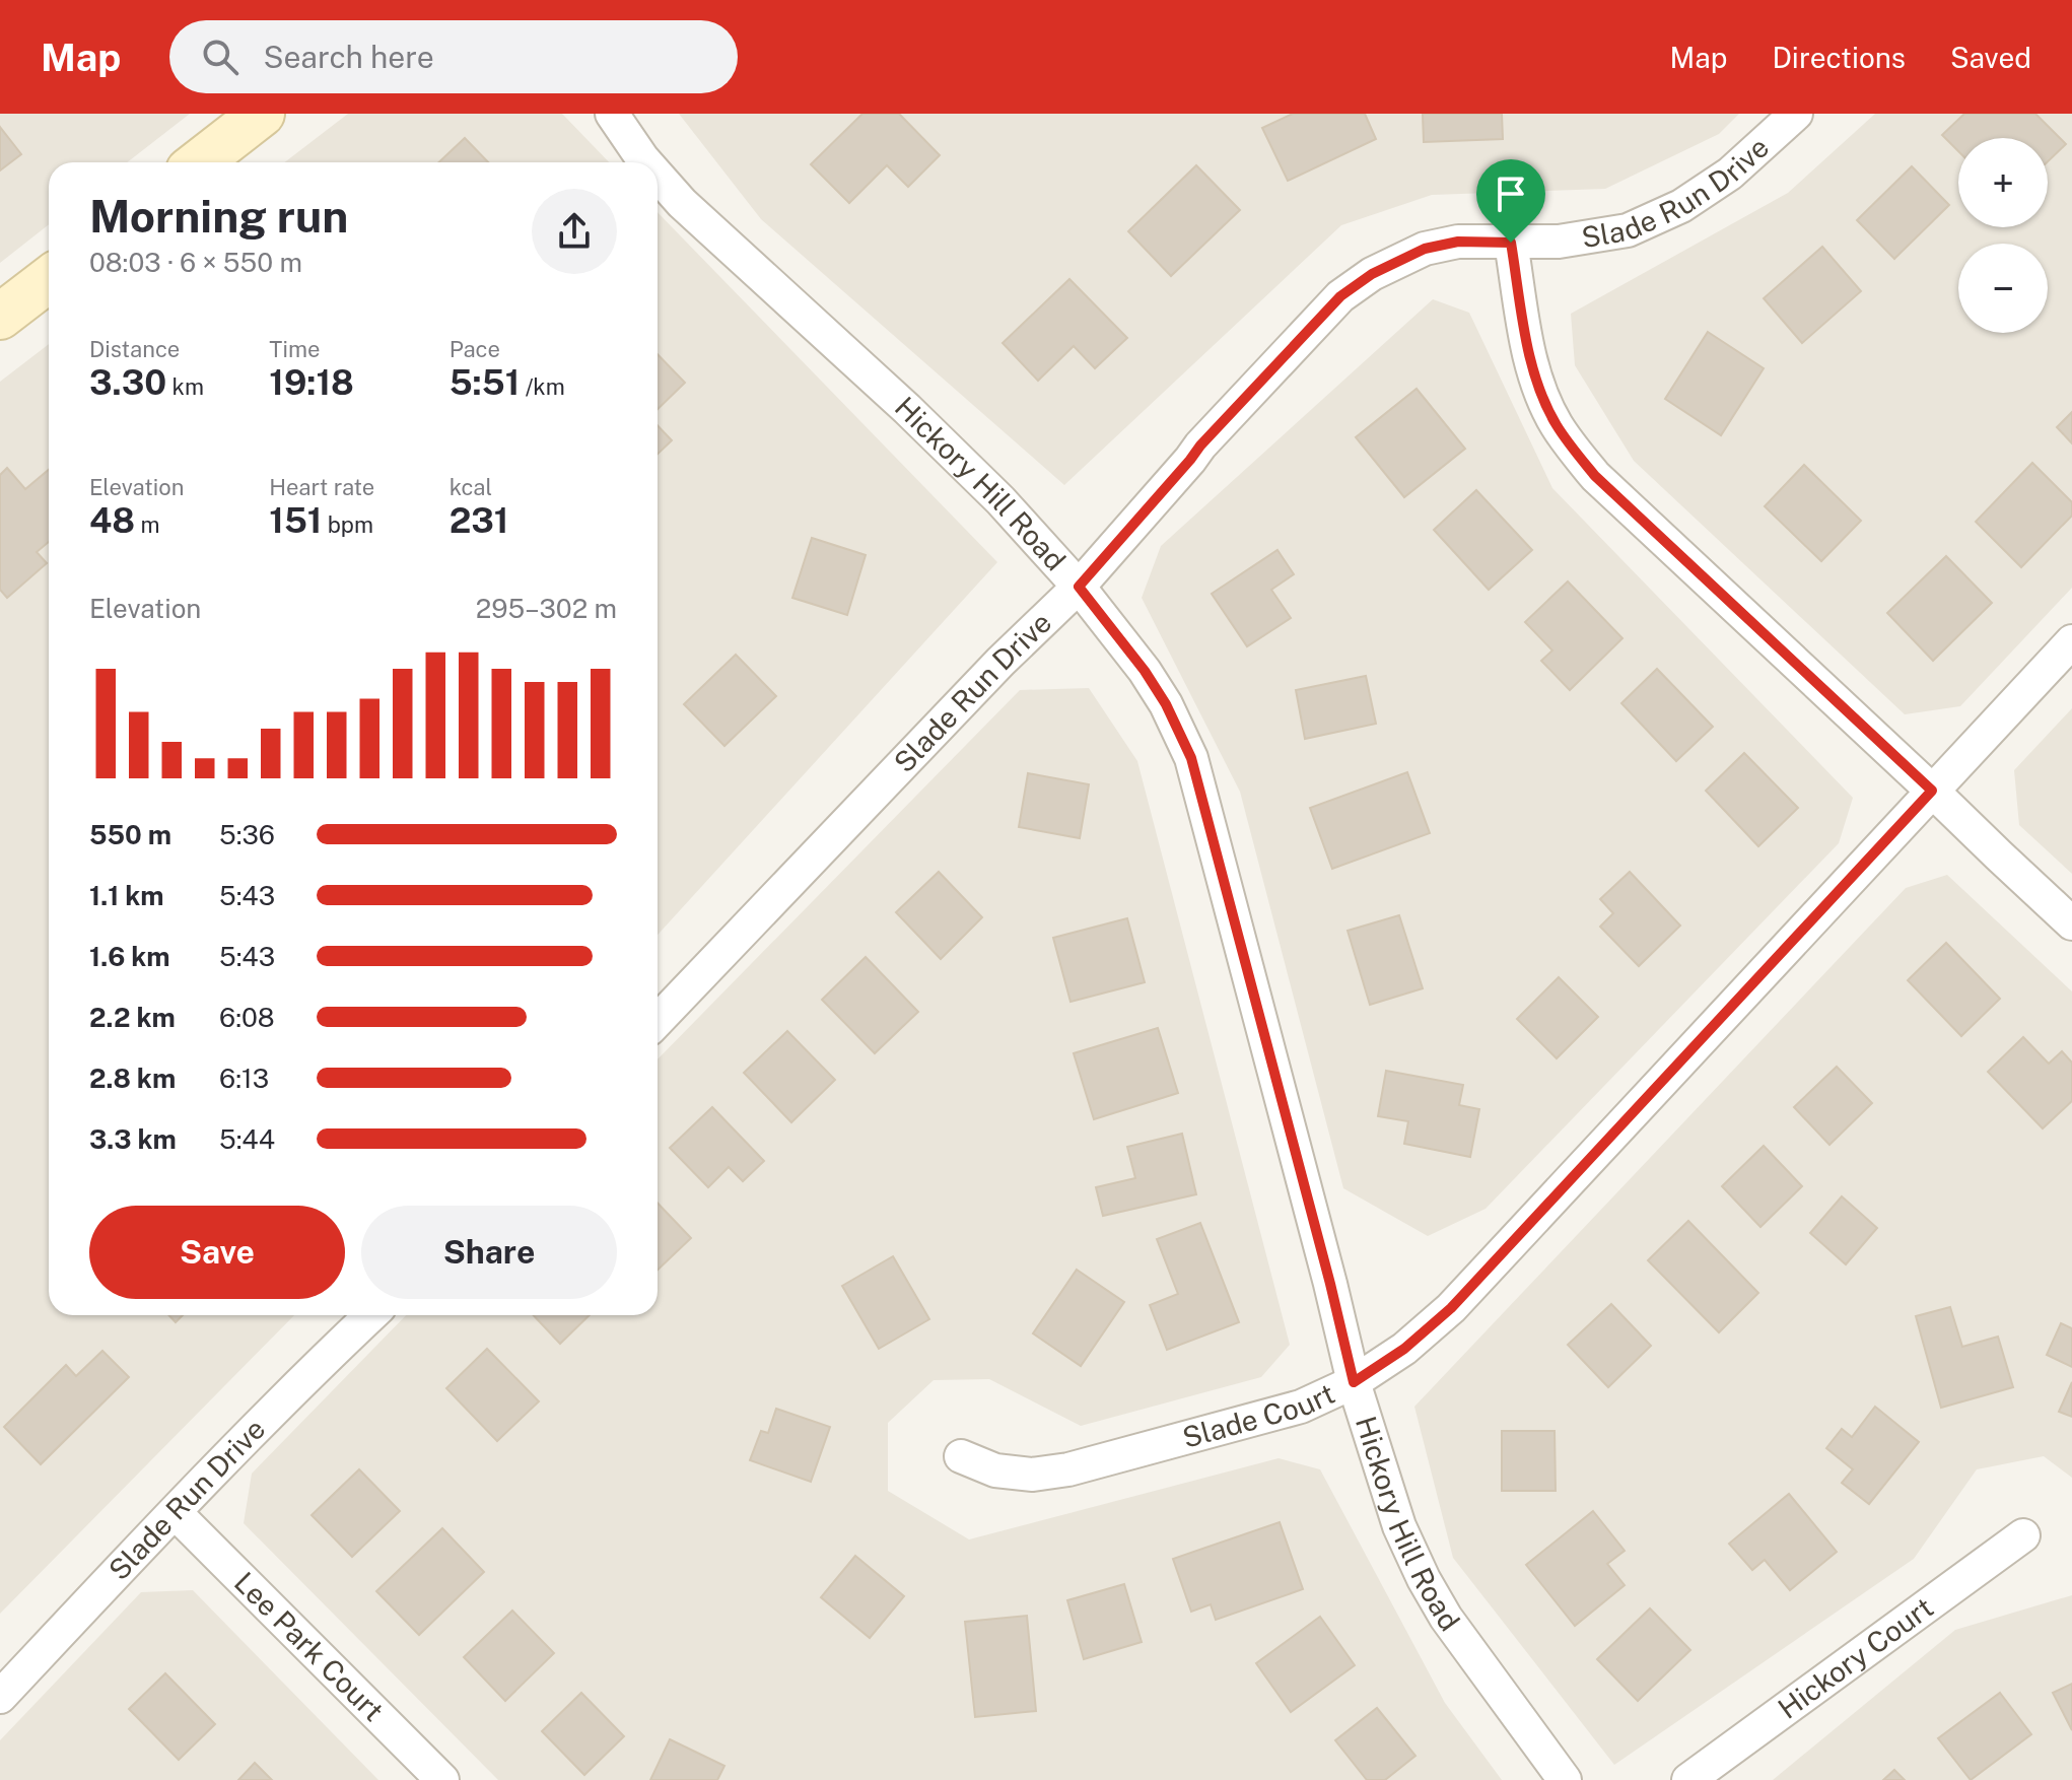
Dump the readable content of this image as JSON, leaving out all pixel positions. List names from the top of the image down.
{
  "streets": {
    "street": [
      "Slade Run Drive",
      "Hickory Hill Road",
      "Slade Court",
      "Lee Park Court",
      "Hickory Court"
    ]
  },
  "crossings": [
    ["Slade Run Drive", "Hickory Hill Road"],
    ["Slade Run Drive", "Lee Park Court"],
    ["Hickory Hill Road", "Slade Court"]
  ],
  "page": {
    "header": "Map",
    "search": "Search here",
    "nav": ["Map", "Directions", "Saved"],
    "map_buttons": ["+", "−"],
    "heading": ["Morning run", "08:03 · 6 × 550 m"],
    "stats": [
      ["Distance", "3.30 km"],
      ["Time", "19:18"],
      ["Pace", "5:51 /km"],
      ["Elevation", "48 m"],
      ["Heart rate", "151 bpm"],
      ["kcal", "231"]
    ],
    "chart": ["Elevation", "295–302 m"],
    "list": [
      {
        "name": "550 m",
        "note": "5:36"
      },
      {
        "name": "1.1 km",
        "note": "5:43"
      },
      {
        "name": "1.6 km",
        "note": "5:43"
      },
      {
        "name": "2.2 km",
        "note": "6:08"
      },
      {
        "name": "2.8 km",
        "note": "6:13"
      },
      {
        "name": "3.3 km",
        "note": "5:44"
      }
    ],
    "buttons": ["Save", "Share"]
  }
}
